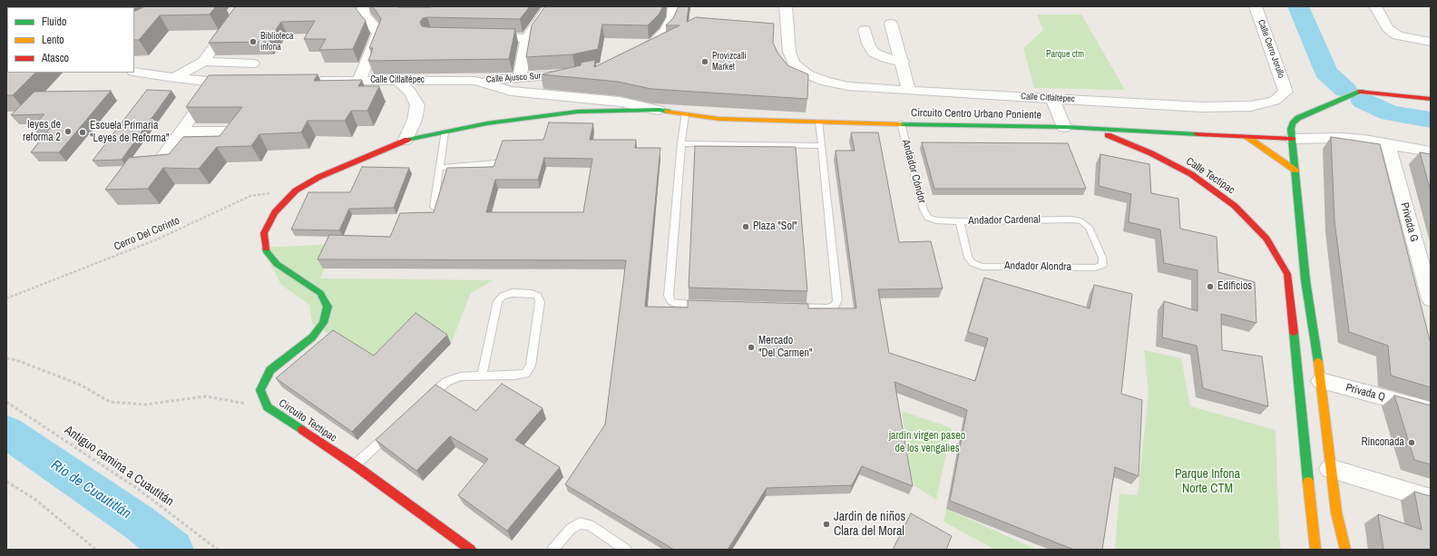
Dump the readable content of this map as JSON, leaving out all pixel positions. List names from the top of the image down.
{
  "streets": {
    "street": [
      "Calle Cerro Jorullo",
      "Calle Ajusco Sur",
      "Calle Citlaltépec",
      "Circuito Centro Urbano Poniente",
      "Calle Tectipac",
      "Privada G",
      "Privada Q",
      "Circuito Tectipac"
    ],
    "lane": ["Andador Cóndor", "Andador Cardenal", "Andador Alondra"],
    "path": ["Cerro Del Corinto", "Antiguo camina a Cuautitán"]
  },
  "crossings": [
    ["Calle Cerro Jorullo", "Calle Citlaltépec"],
    ["Calle Ajusco Sur", "Calle Citlaltépec"],
    ["Calle Citlaltépec", "Circuito Centro Urbano Poniente"],
    ["Circuito Centro Urbano Poniente", "Andador Cóndor"],
    ["Circuito Centro Urbano Poniente", "Calle Tectipac"],
    ["Circuito Centro Urbano Poniente", "Circuito Tectipac"],
    ["Andador Cóndor", "Andador Cardenal"],
    ["Andador Cardenal", "Andador Alondra"],
    ["Cerro Del Corinto", "Circuito Tectipac"]
  ],
  "water": ["Rio de Cuautitlán"],
  "parks": ["Parque ctm", "jardin virgen paseo de los vengalies", "Parque Infona Norte CTM"],
  "places": [
    "Biblioteca infona",
    "Provizcalli Market",
    "leyes de reforma 2",
    "Escuela Primaria \"Leyes de Reforma\"",
    "Plaza \"Sol\"",
    "Edificios",
    "Mercado \"Del Carmen\"",
    "Rinconada",
    "Jardin de niños Clara del Moral"
  ],
  "legend": ["Fluido", "Lento", "Atasco"]
}
